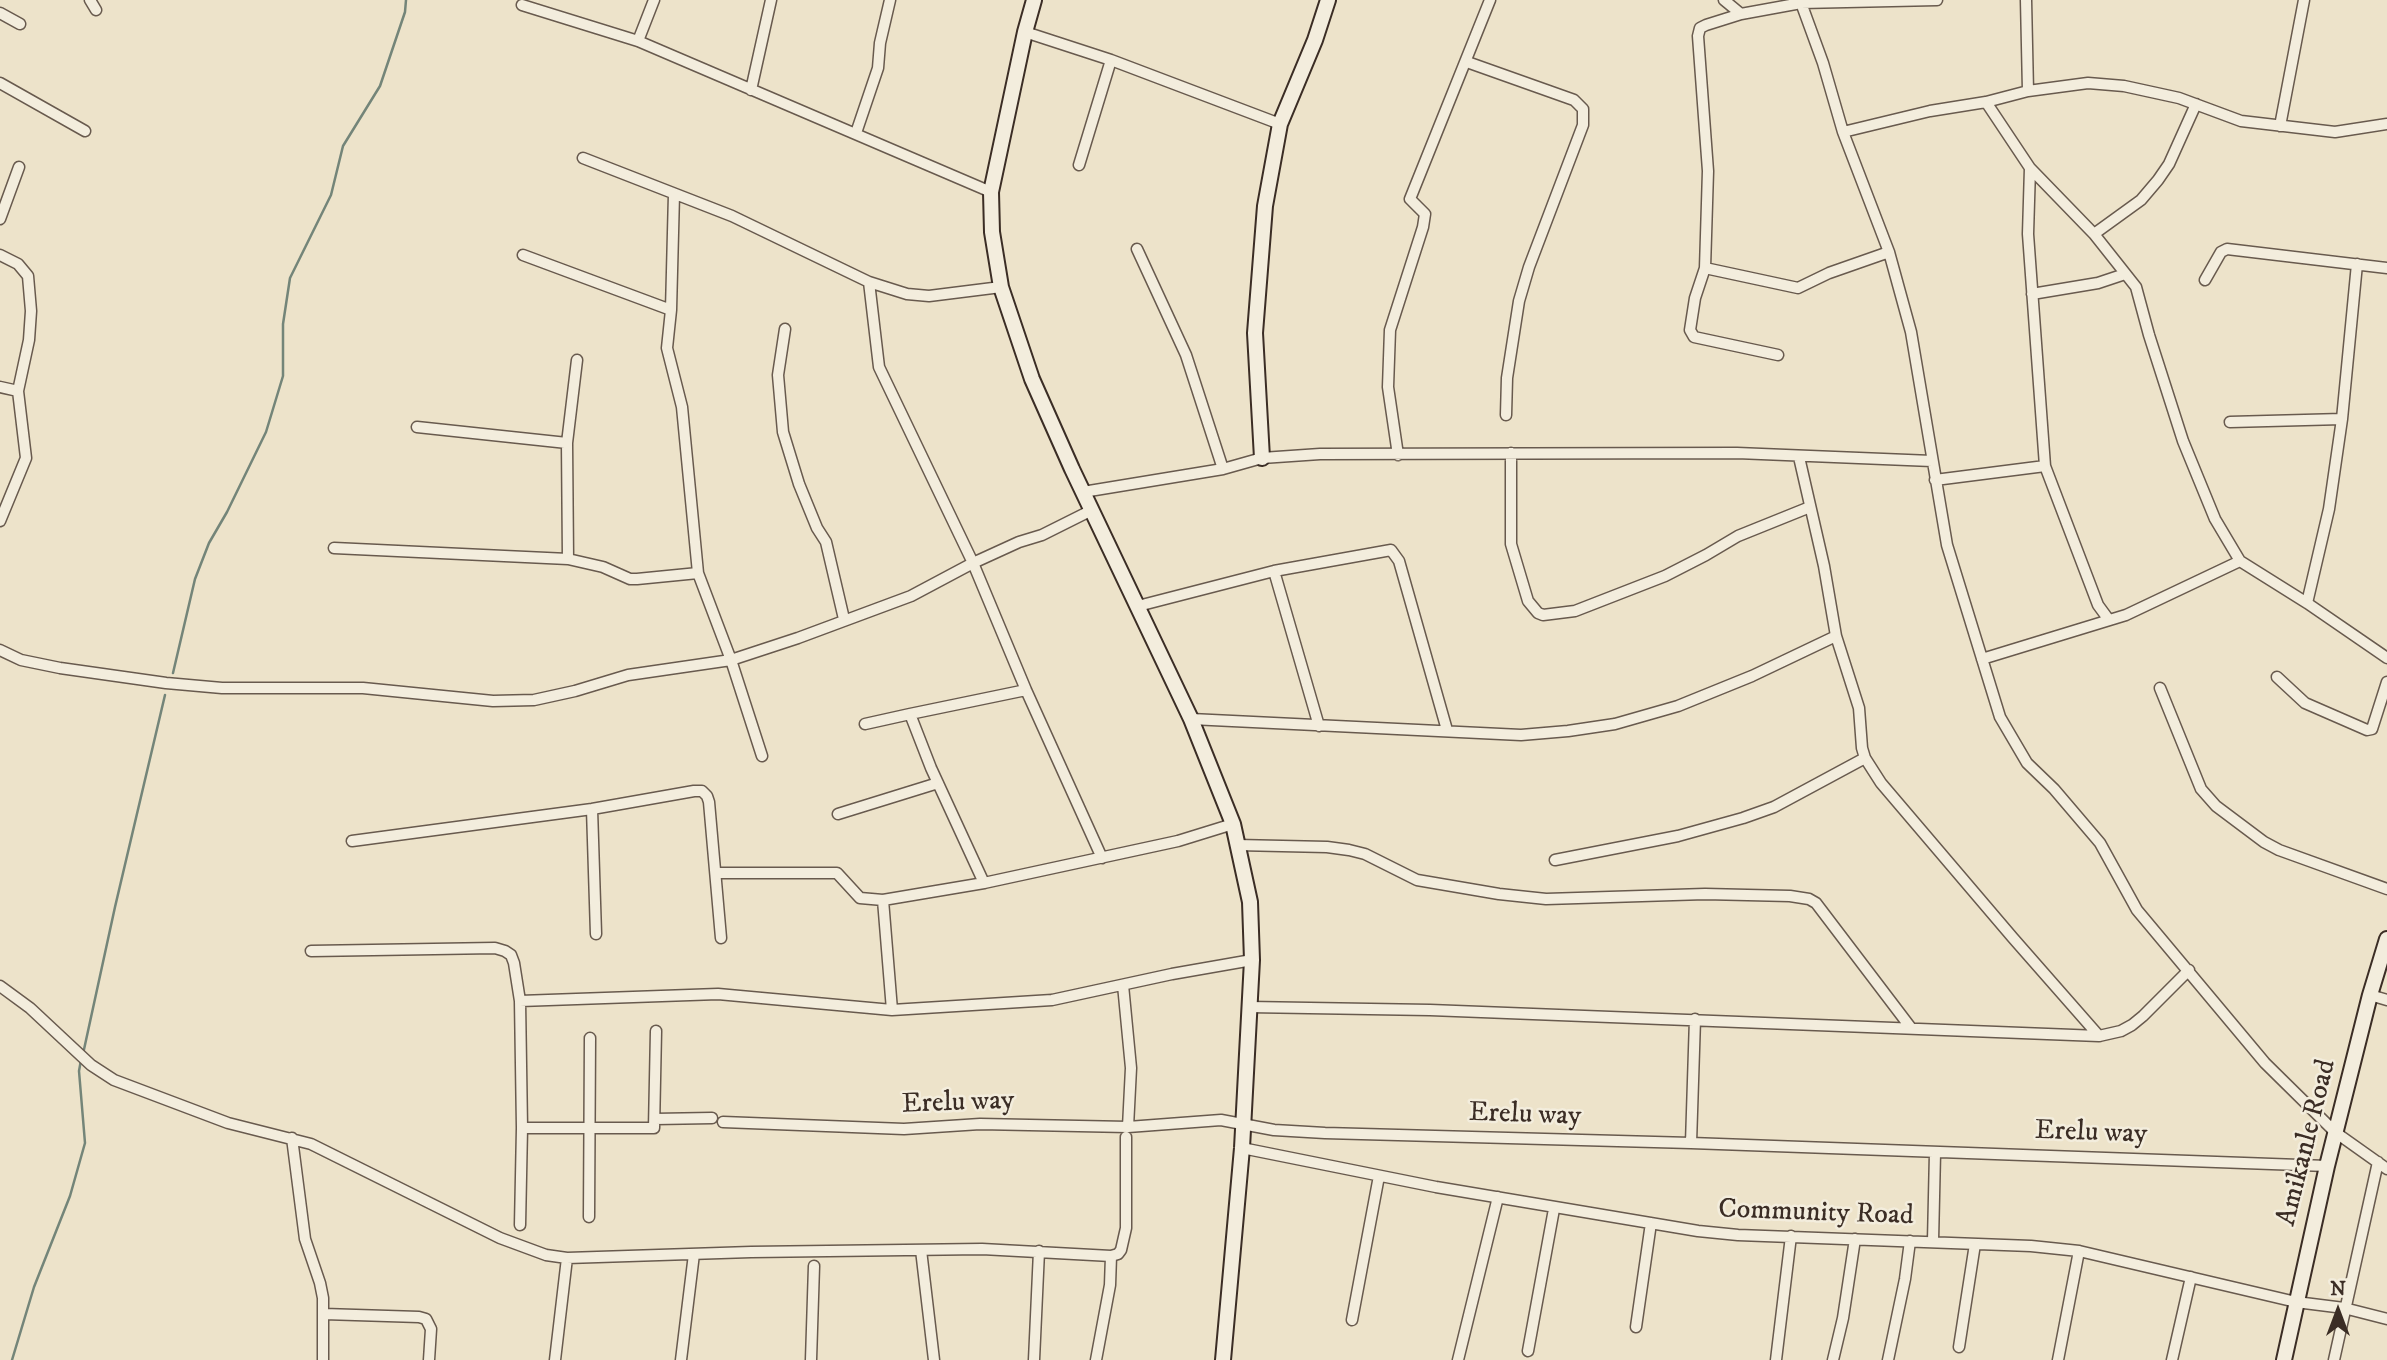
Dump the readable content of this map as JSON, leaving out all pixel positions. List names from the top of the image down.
{
  "streets": {
    "street": ["Erelu way", "Amikanle Road", "Community Road"]
  },
  "crossings": [
    ["Erelu way", "Amikanle Road"],
    ["Amikanle Road", "Community Road"]
  ],
  "north": "top"
}
